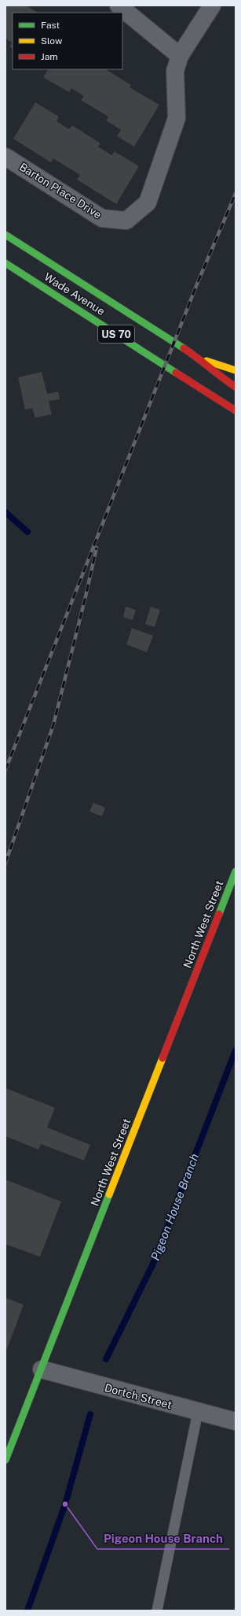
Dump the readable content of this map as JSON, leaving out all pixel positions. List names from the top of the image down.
{
  "streets": {
    "street": [
      "Barton Place Drive",
      "Wade Avenue",
      "US 70",
      "North West Street",
      "Dortch Street"
    ]
  },
  "crossings": [
    ["Wade Avenue", "US 70"],
    ["North West Street", "Dortch Street"]
  ],
  "water": ["Pigeon House Branch"],
  "places": ["Pigeon House Branch"],
  "legend": ["Fast", "Slow", "Jam"]
}
